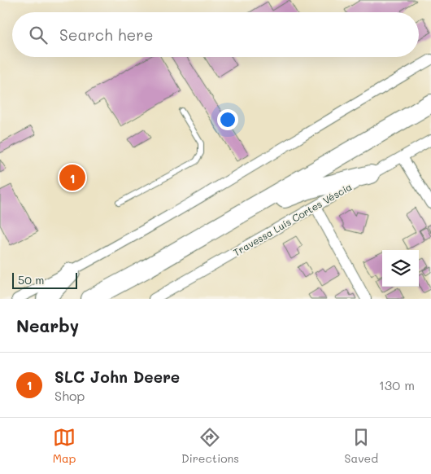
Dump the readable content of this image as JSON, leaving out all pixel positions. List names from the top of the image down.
{
  "streets": {
    "street": ["Travessa Luís Cortes Véscia"]
  },
  "scale_bar": "50 m",
  "page": {
    "search": "Search here",
    "pins": "1",
    "scale": "50 m",
    "heading": "Nearby",
    "list": [
      {
        "mark": "1",
        "name": "SLC John Deere",
        "note": "Shop",
        "value": "130 m"
      }
    ],
    "nav": ["Map", "Directions", "Saved"]
  }
}
